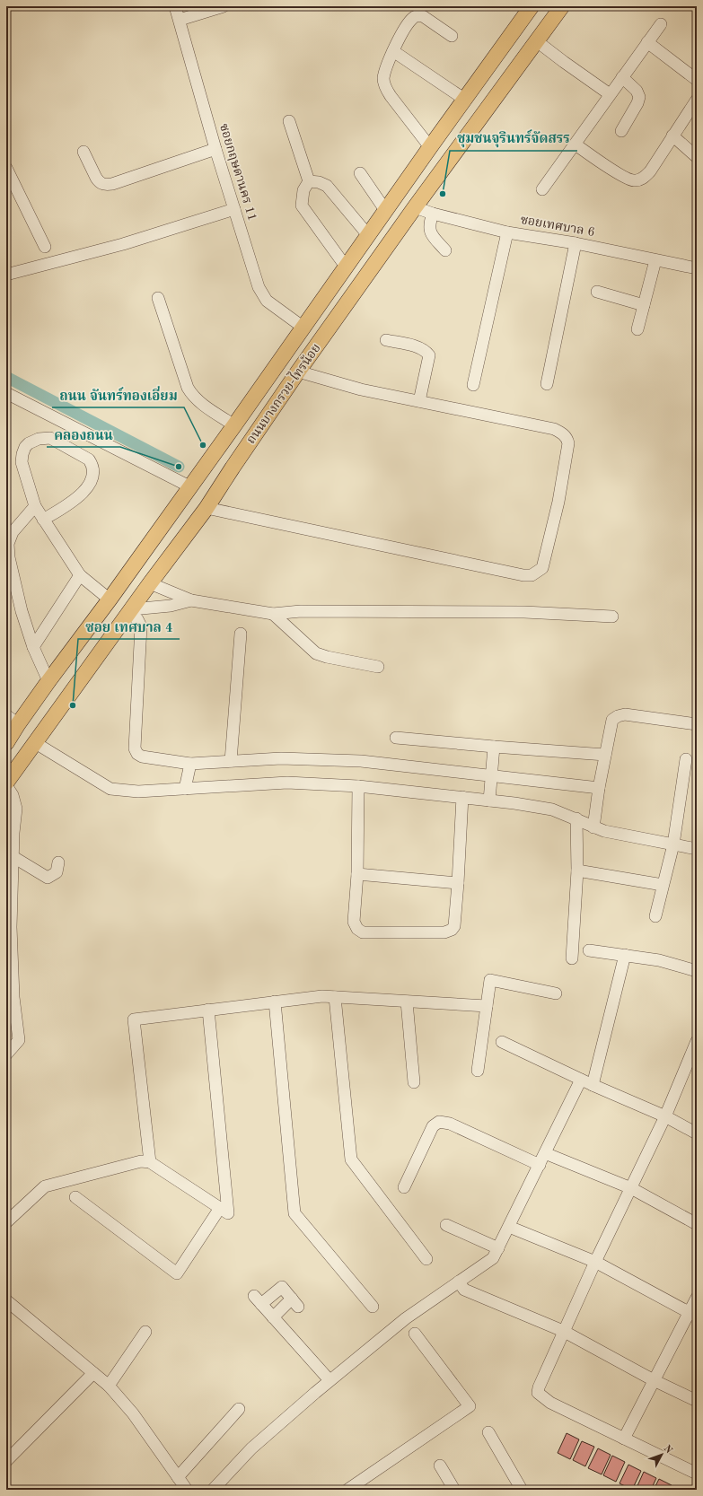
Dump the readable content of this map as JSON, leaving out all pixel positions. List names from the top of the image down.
{
  "streets": {
    "main road": ["ถนนบางกรวย-ไทรน้อย"],
    "street": ["ซอยกฤษดานคร 11", "ซอยเทศบาล 6"]
  },
  "crossings": [
    ["ซอยกฤษดานคร 11", "ถนนบางกรวย-ไทรน้อย"],
    ["ซอยเทศบาล 6", "ถนนบางกรวย-ไทรน้อย"]
  ],
  "places": [
    "ชุมชนจุรินทร์จัดสรร",
    "ถนน จันทร์ทองเอี่ยม",
    "คลองถนน",
    "ซอย เทศบาล 4"
  ],
  "north": "top right"
}
